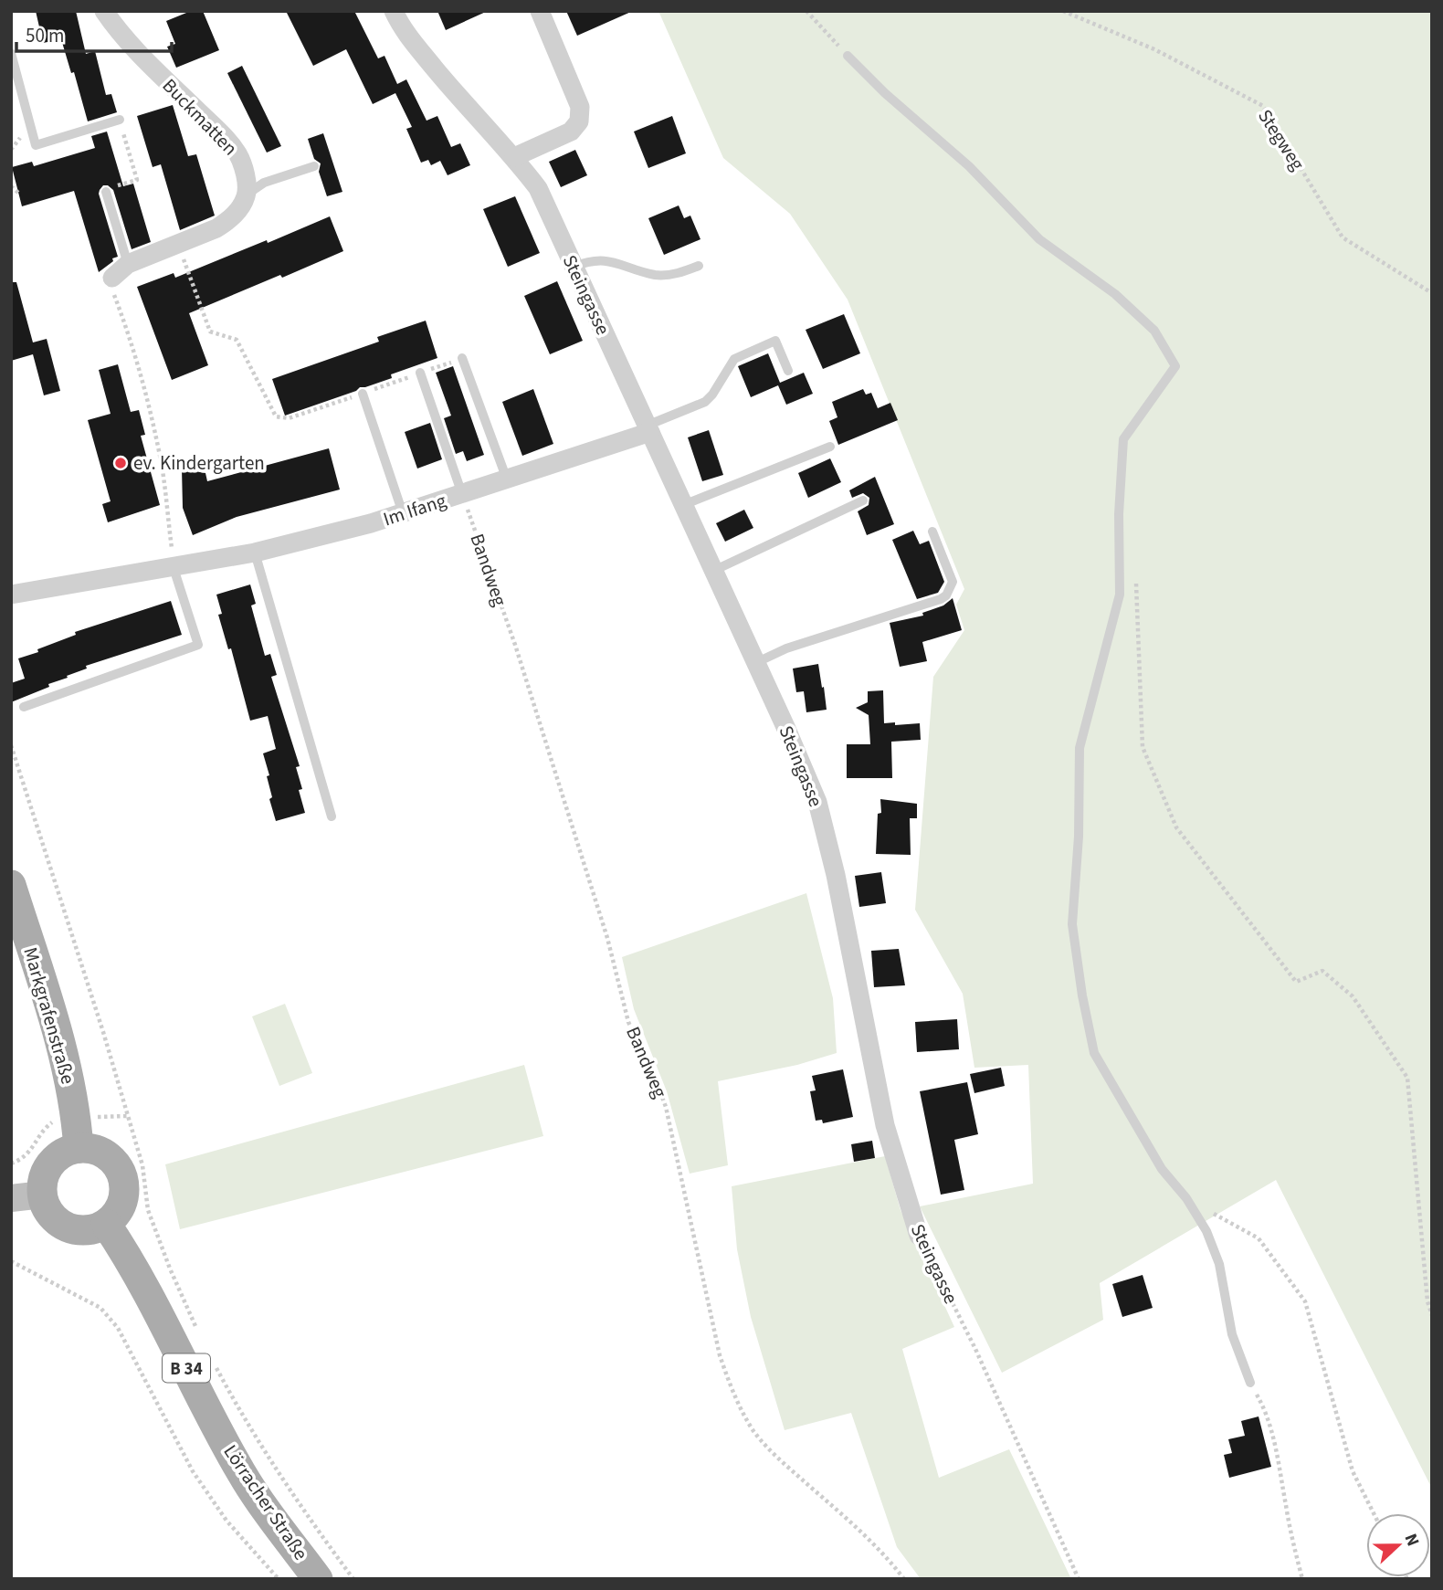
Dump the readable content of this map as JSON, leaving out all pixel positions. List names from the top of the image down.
{
  "streets": {
    "main road": ["Markgrafenstraße", "B 34", "Lörracher Straße"],
    "street": ["Buckmatten", "Steingasse", "Im Ifang"],
    "path": ["Stegweg", "Bandweg"]
  },
  "crossings": [
    ["Steingasse", "Im Ifang"],
    ["Im Ifang", "Bandweg"],
    ["Markgrafenstraße", "Lörracher Straße"]
  ],
  "places": ["ev. Kindergarten"],
  "scale_bar": "50 m",
  "north": "right"
}
